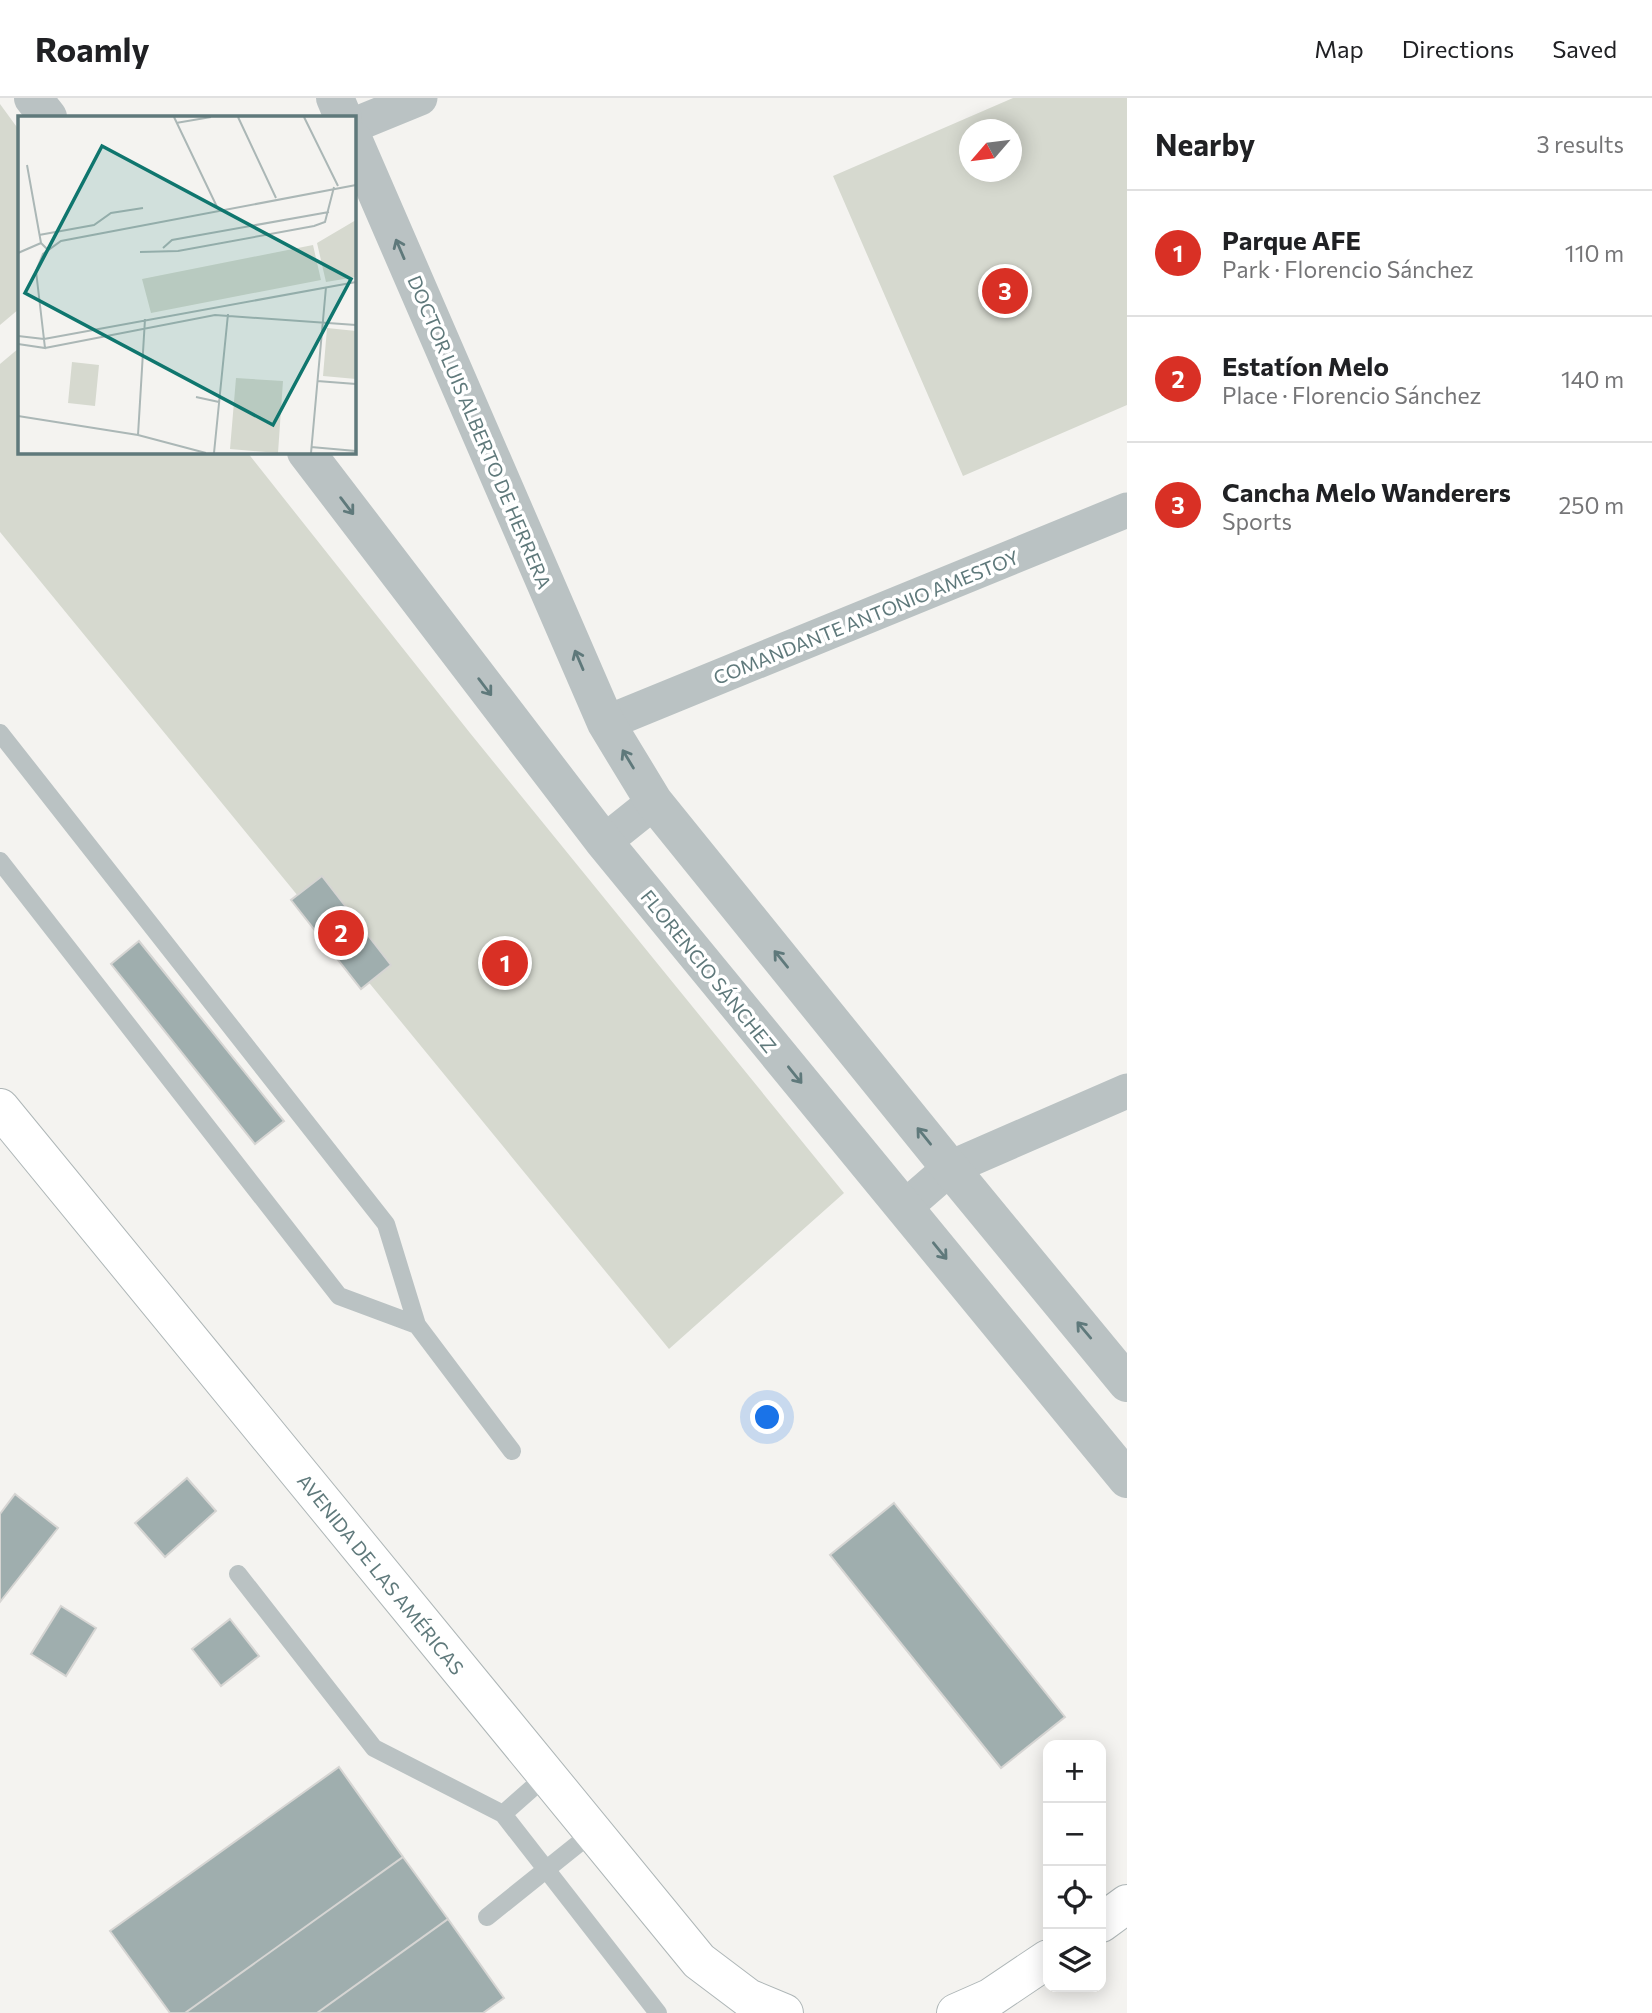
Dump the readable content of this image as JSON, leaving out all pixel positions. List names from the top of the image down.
{
  "streets": {
    "main road": ["AVENIDA DE LAS AMÉRICAS"],
    "street": ["DOCTOR LUIS ALBERTO DE HERRERA", "COMANDANTE ANTONIO AMESTOY", "FLORENCIO SÁNCHEZ"]
  },
  "crossings": [
    ["DOCTOR LUIS ALBERTO DE HERRERA", "COMANDANTE ANTONIO AMESTOY"]
  ],
  "one_way": ["DOCTOR LUIS ALBERTO DE HERRERA"],
  "north": "bottom left",
  "page": {
    "header": "Roamly",
    "nav": ["Map", "Directions", "Saved"],
    "heading": ["Nearby", "3 results"],
    "list": [
      {
        "mark": "1",
        "name": "Parque AFE",
        "note": "Park · Florencio Sánchez",
        "value": "110 m"
      },
      {
        "mark": "2",
        "name": "Estatíon Melo",
        "note": "Place · Florencio Sánchez",
        "value": "140 m"
      },
      {
        "mark": "3",
        "name": "Cancha Melo Wanderers",
        "note": "Sports",
        "value": "250 m"
      }
    ],
    "pins": ["3", "2", "1"],
    "map_buttons": ["+", "−"]
  }
}
